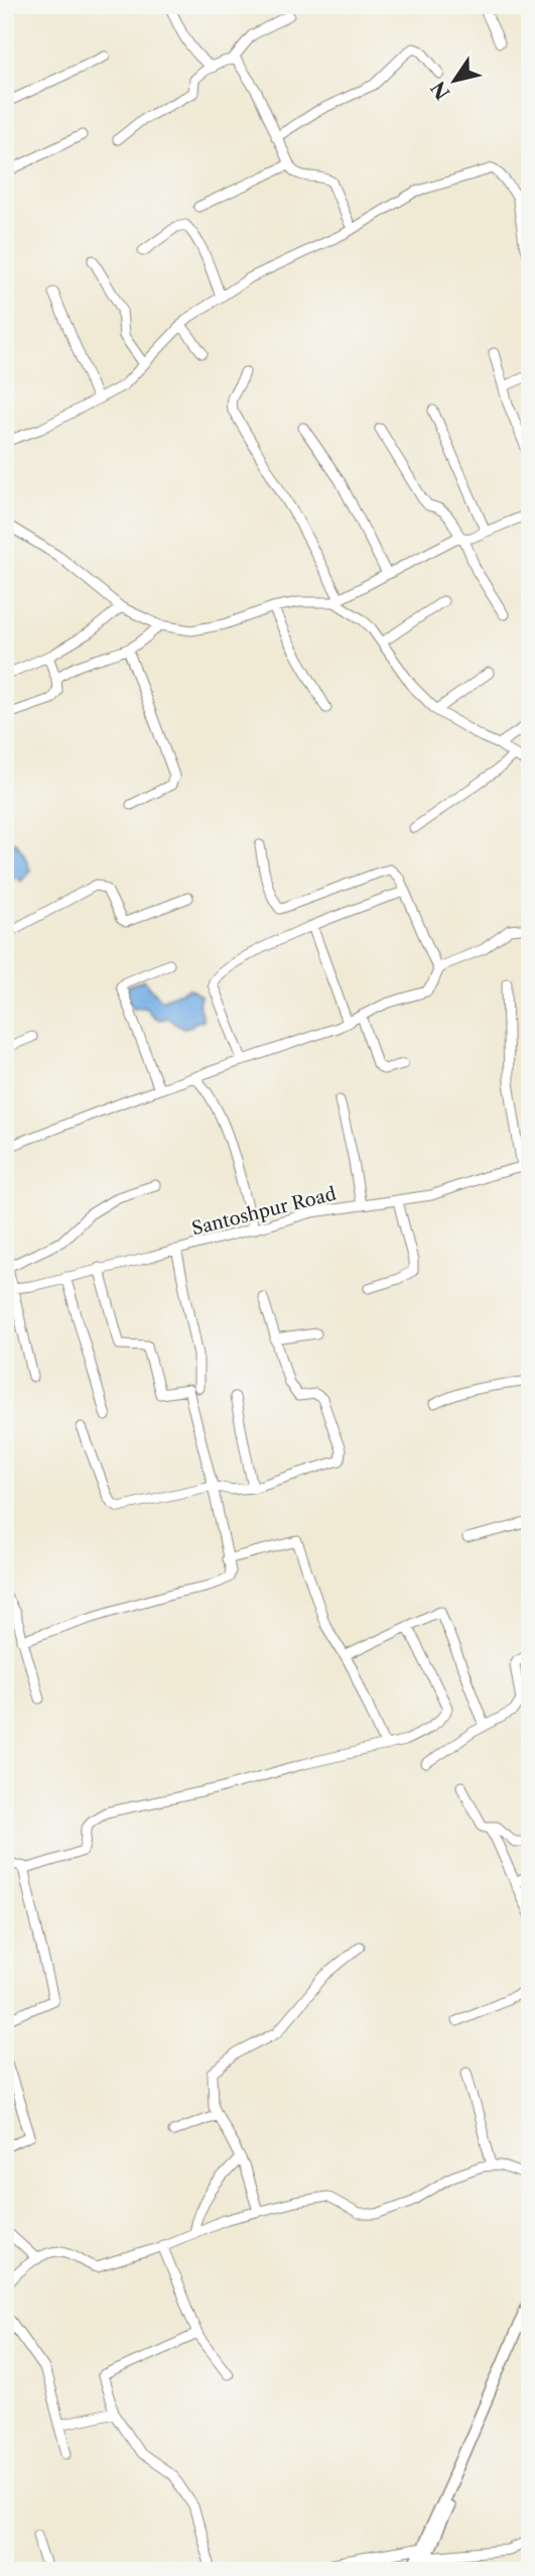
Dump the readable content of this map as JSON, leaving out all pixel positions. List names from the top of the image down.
{
  "streets": {
    "street": ["Santoshpur Road"]
  },
  "north": "bottom left"
}
